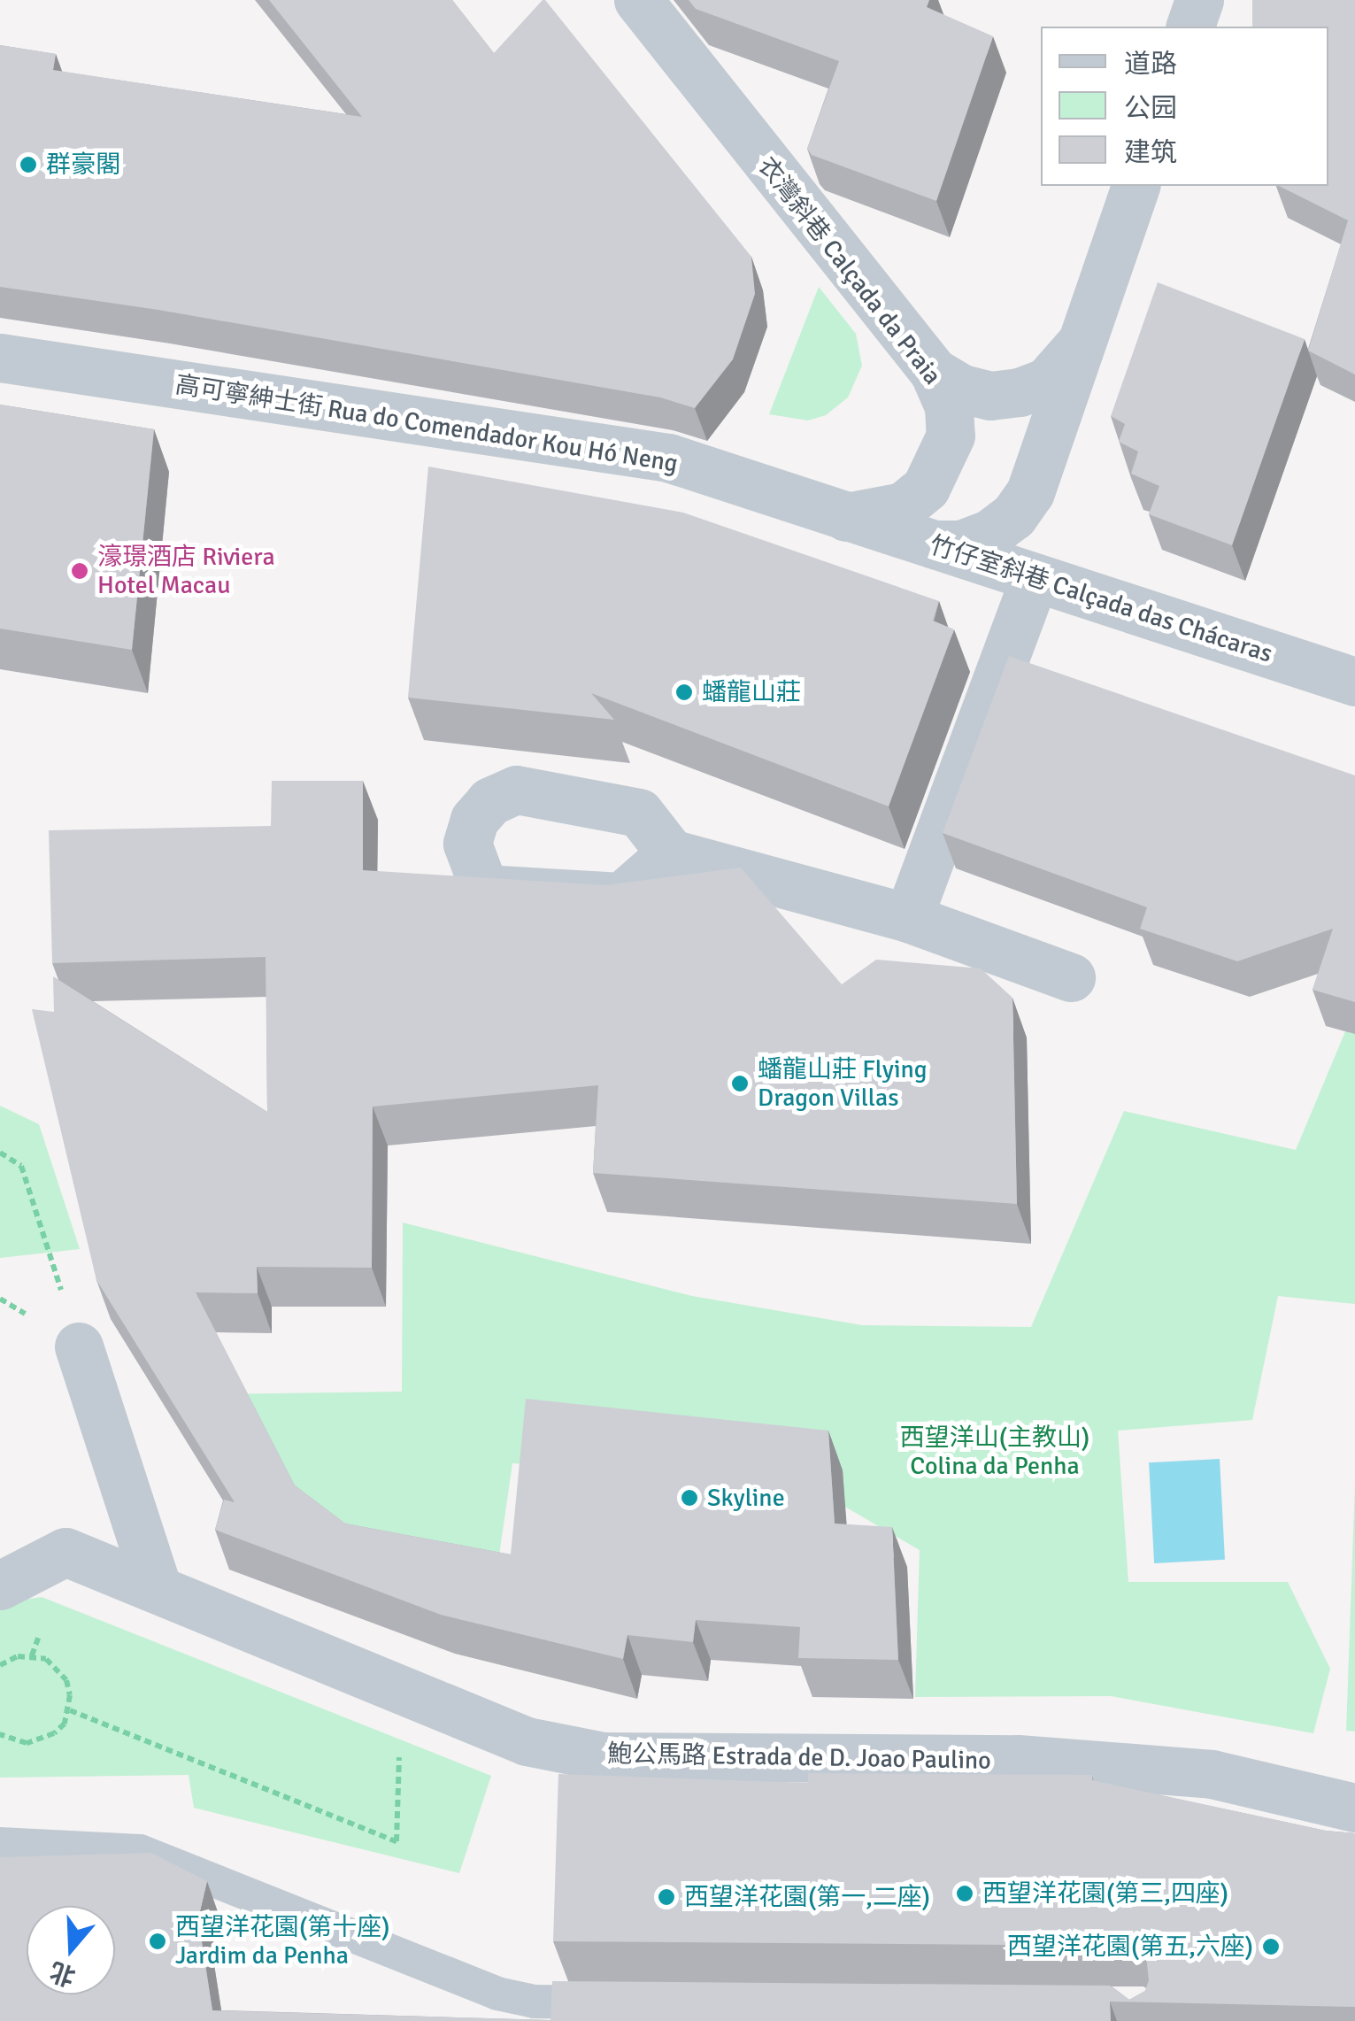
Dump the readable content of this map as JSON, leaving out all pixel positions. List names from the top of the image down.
{
  "streets": {
    "street": [
      "衣灣斜巷 Calçada da Praia",
      "高可寧紳士街 Rua do Comendador Kou Hó Neng",
      "竹仔室斜巷 Calçada das Chácaras",
      "鮑公馬路 Estrada de D. Joao Paulino"
    ]
  },
  "crossings": [
    ["衣灣斜巷 Calçada da Praia", "竹仔室斜巷 Calçada das Chácaras"],
    ["高可寧紳士街 Rua do Comendador Kou Hó Neng", "竹仔室斜巷 Calçada das Chácaras"]
  ],
  "parks": ["西望洋山(主教山) Colina da Penha"],
  "places": [
    "群豪閣",
    "濠璟酒店 Riviera Hotel Macau",
    "蟠龍山莊",
    "蟠龍山莊 Flying Dragon Villas",
    "Skyline",
    "西望洋花園(第三,四座)",
    "西望洋花園(第一,二座)",
    "西望洋花園(第十座) Jardim da Penha",
    "西望洋花園(第五,六座)"
  ],
  "legend": ["道路", "公园", "建筑"],
  "north": "bottom"
}
